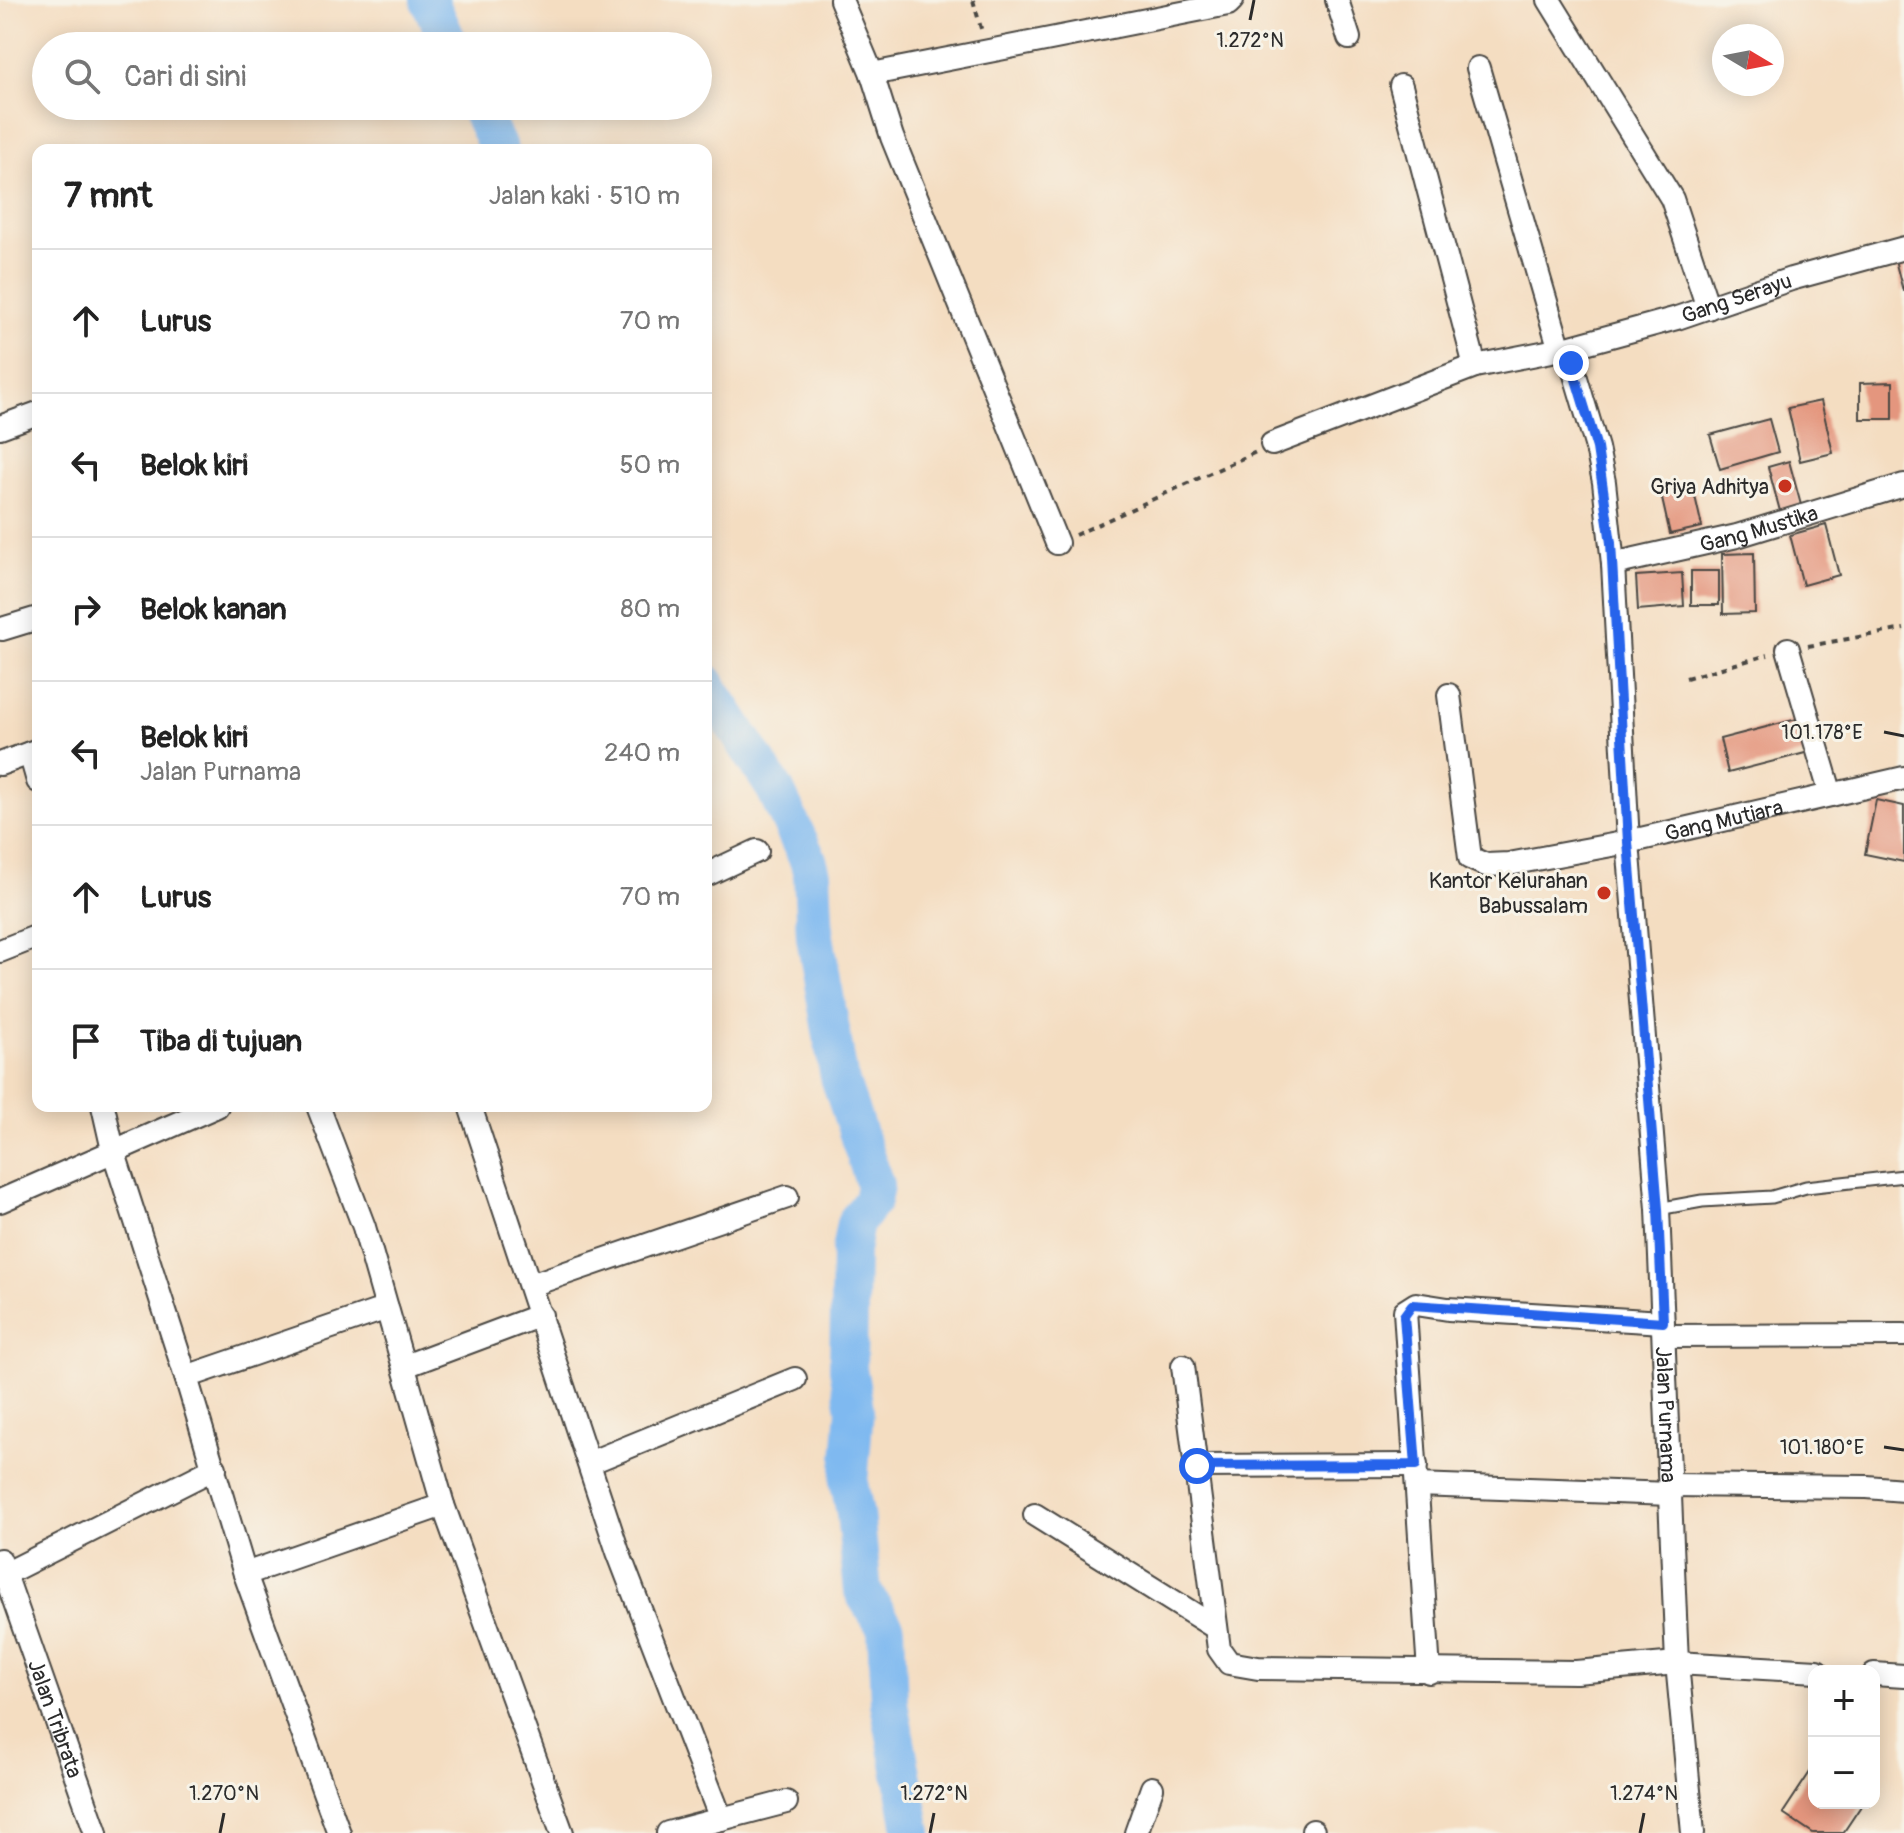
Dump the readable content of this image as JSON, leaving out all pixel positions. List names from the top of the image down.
{
  "streets": {
    "street": [
      "Gang Serayu",
      "Gang Mustika",
      "Gang Mutiara",
      "Jalan Purnama",
      "Jalan Tribrata"
    ]
  },
  "crossings": [
    ["Gang Serayu", "Jalan Purnama"],
    ["Gang Mustika", "Jalan Purnama"],
    ["Gang Mutiara", "Jalan Purnama"]
  ],
  "places": ["Griya Adhitya", "Kantor Kelurahan Babussalam"],
  "north": "right",
  "page": {
    "search": "Cari di sini",
    "heading": ["7 mnt", "Jalan kaki · 510 m"],
    "list": [
      ["Lurus", "70 m"],
      ["Belok kiri", "50 m"],
      ["Belok kanan", "80 m"],
      ["Belok kiri", "Jalan Purnama", "240 m"],
      ["Lurus", "70 m"],
      "Tiba di tujuan"
    ],
    "map_buttons": ["+", "−"]
  },
  "coordinates": [
    "1.272°N",
    "101.178°E",
    "101.180°E",
    "1.270°N",
    "1.274°N"
  ]
}
